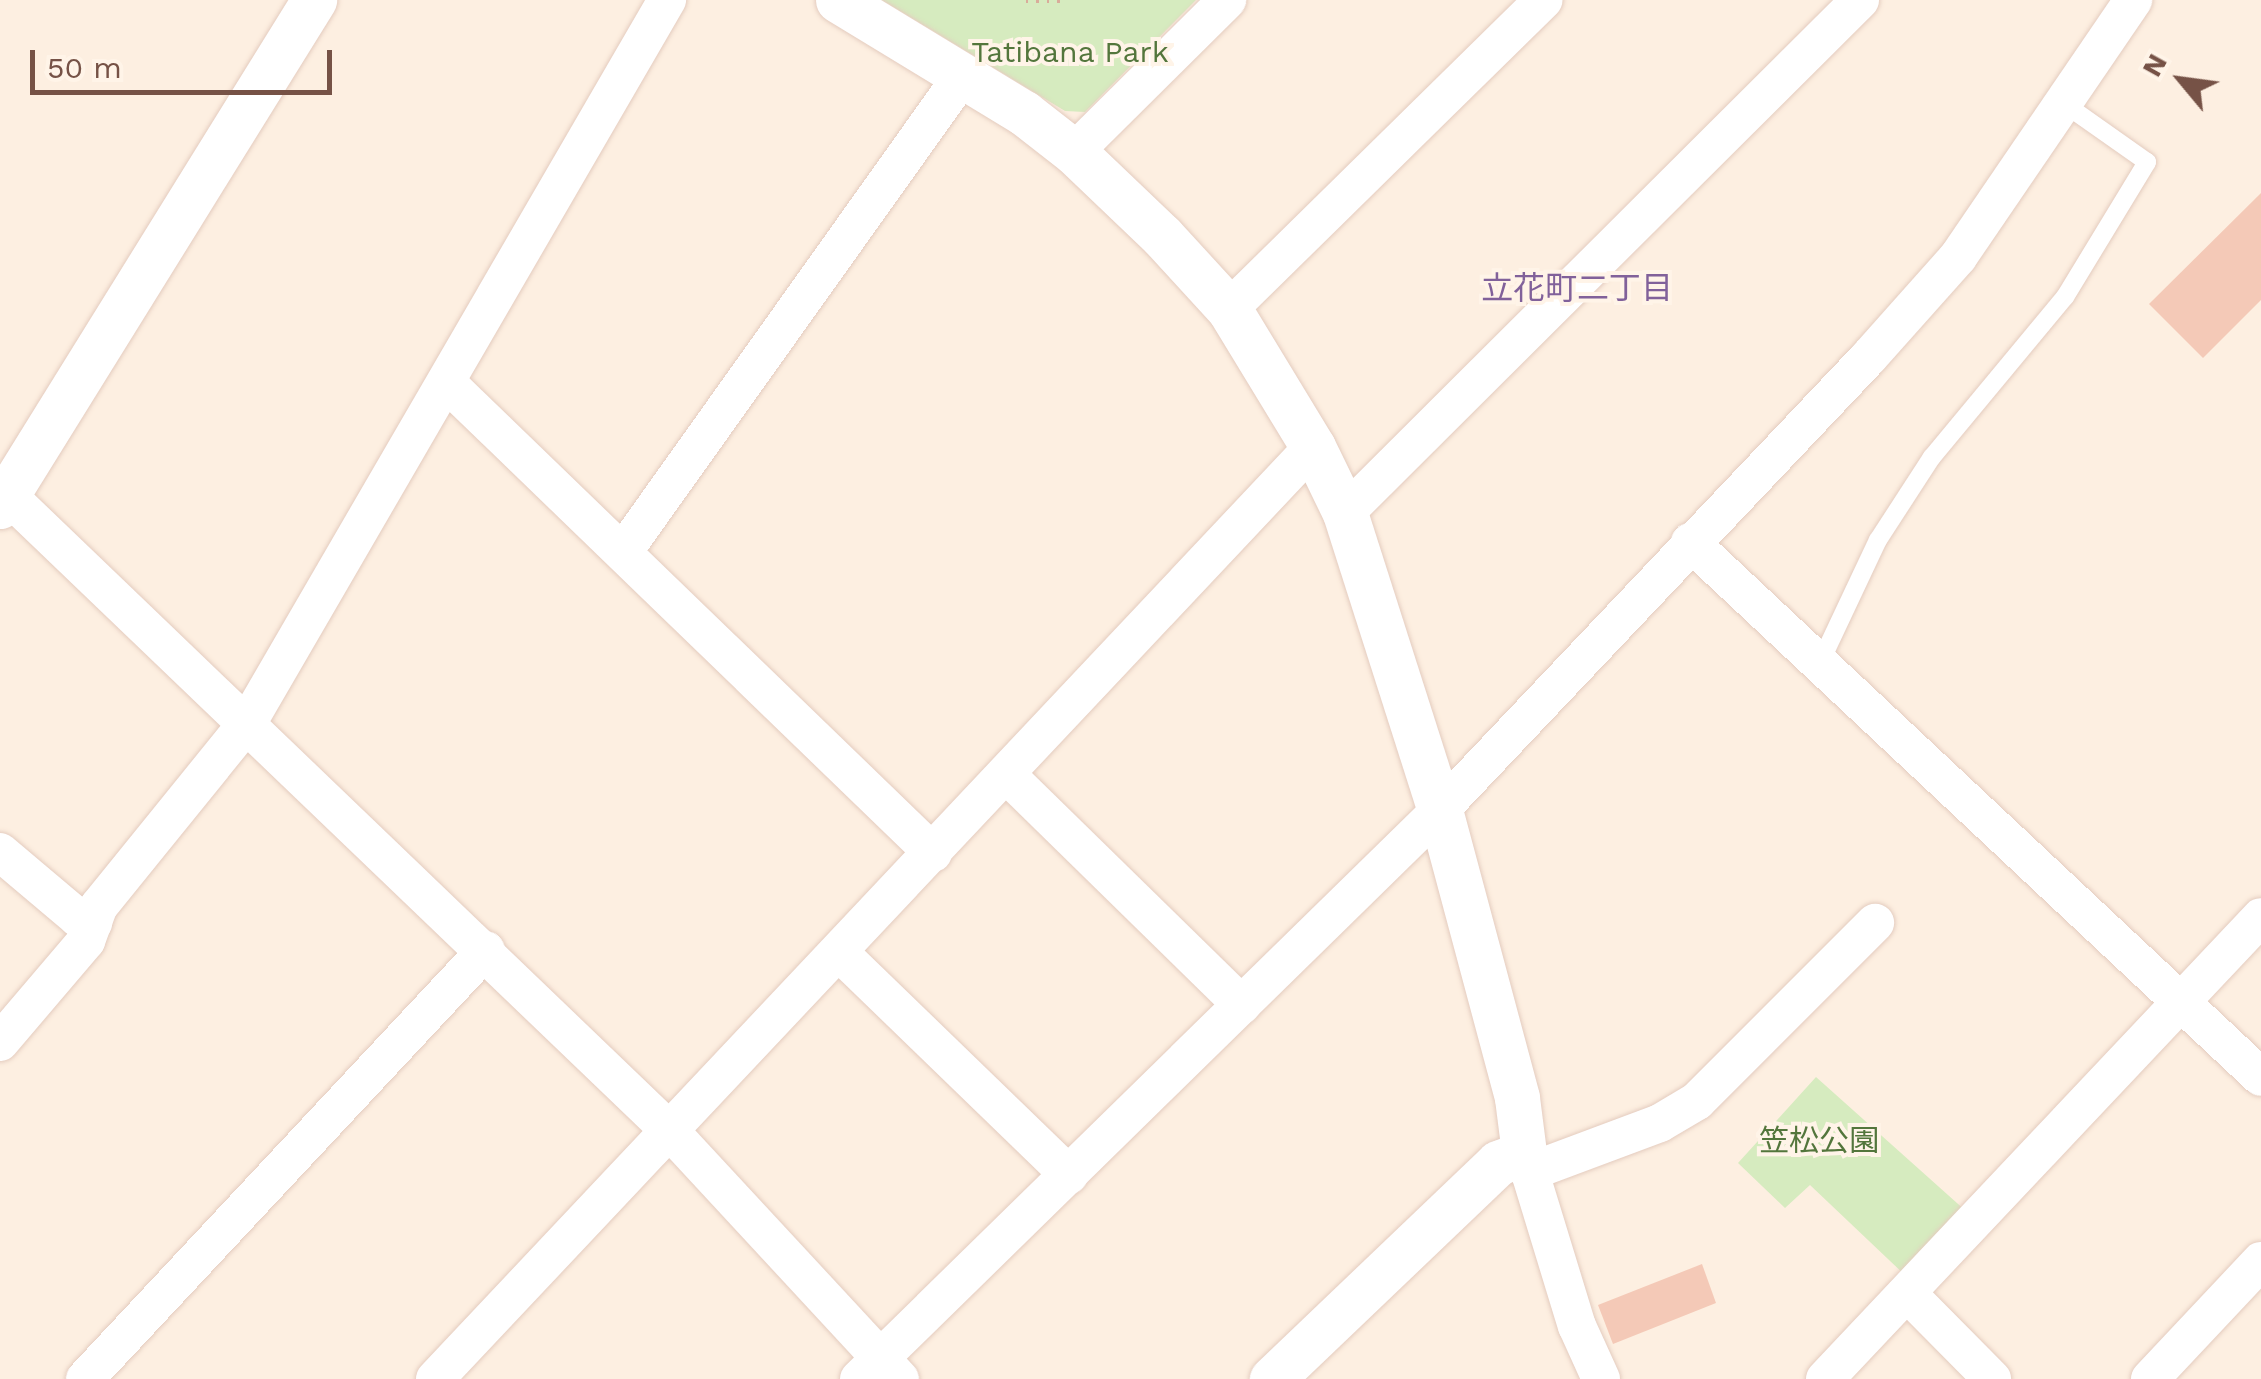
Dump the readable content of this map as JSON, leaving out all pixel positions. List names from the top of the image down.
{
  "districts": ["立花町二丁目"],
  "parks": ["Tatibana Park", "笠松公園"],
  "scale_bar": "50 m",
  "north": "top left"
}
